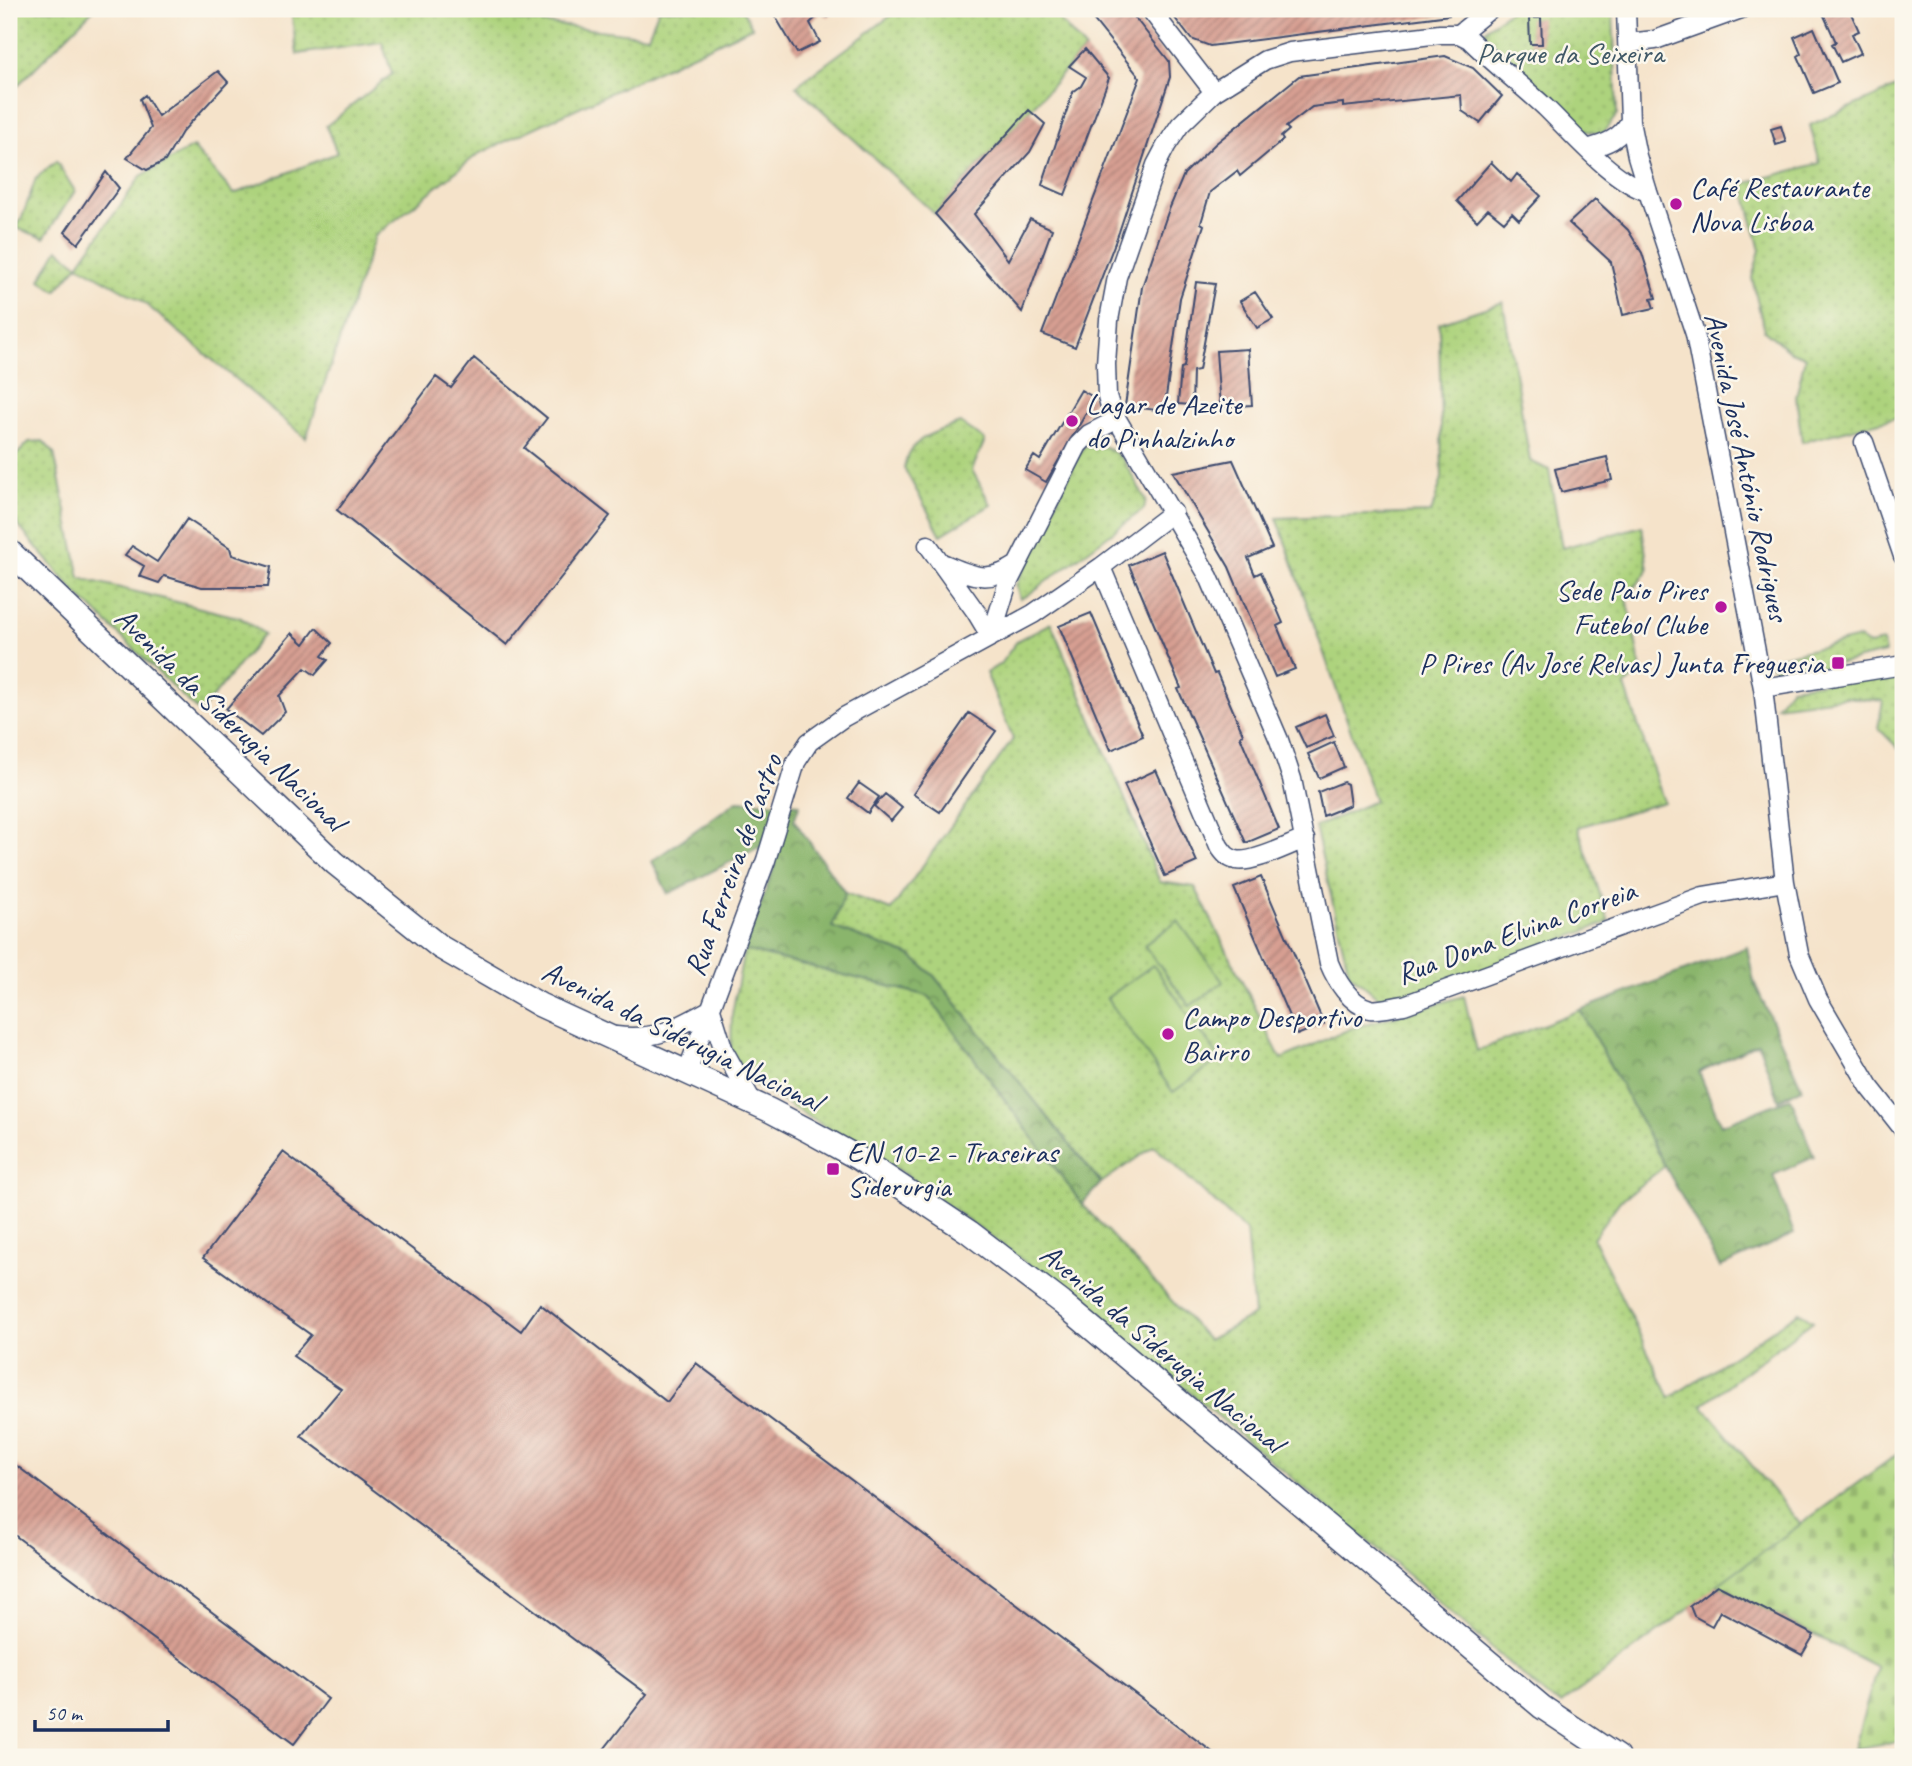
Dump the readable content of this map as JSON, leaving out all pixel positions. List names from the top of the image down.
{
  "streets": {
    "main road": ["Avenida da Siderugia Nacional"],
    "street": ["Avenida José António Rodrigues", "Rua Ferreira de Castro", "Rua Dona Elvina Correia"]
  },
  "crossings": [
    ["Avenida José António Rodrigues", "Rua Dona Elvina Correia"],
    ["Avenida da Siderugia Nacional", "Rua Ferreira de Castro"],
    ["Rua Ferreira de Castro", "Rua Dona Elvina Correia"]
  ],
  "parks": ["Parque da Seixeira"],
  "places": {
    "other": [
      "Café Restaurante Nova Lisboa",
      "Lagar de Azeite do Pinhalzinho",
      "Sede Paio Pires Futebol Clube",
      "Campo Desportivo Bairro"
    ],
    "transit": ["P Pires (Av José Relvas) Junta Freguesia", "EN 10-2 - Traseiras Siderurgia"]
  },
  "scale_bar": "50 m"
}
